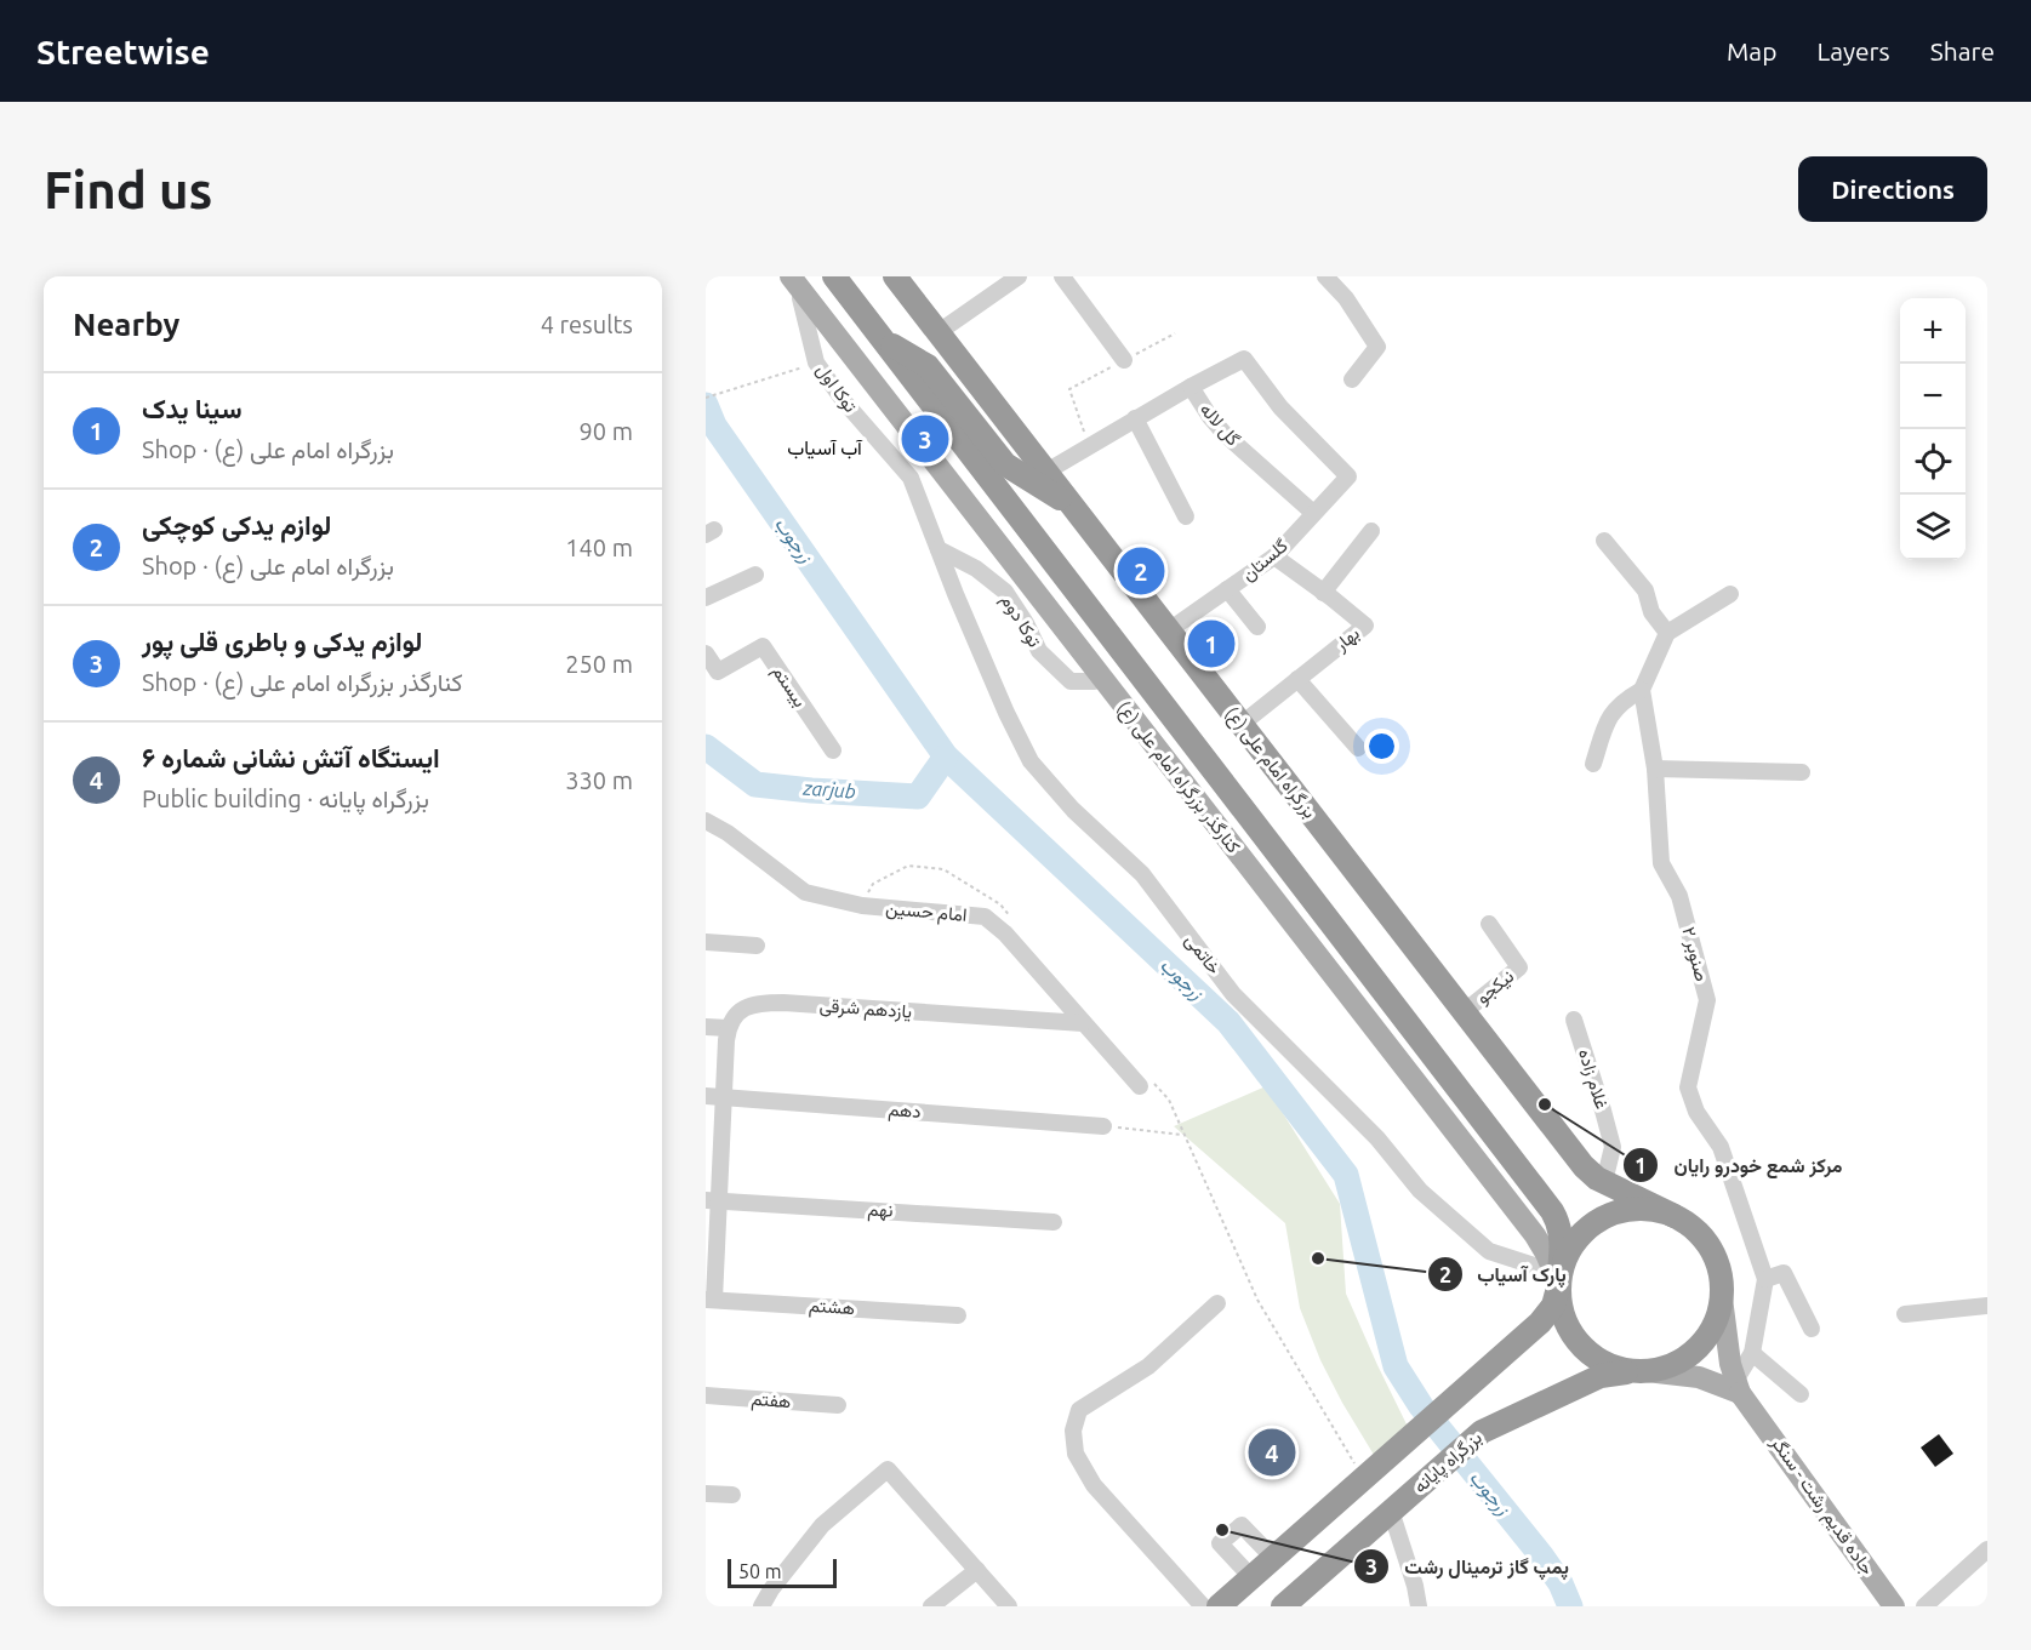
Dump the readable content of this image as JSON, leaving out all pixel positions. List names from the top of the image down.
{
  "streets": {
    "highway": ["بزرگراه امام علی (ع)", "بزرگراه پایانه"],
    "main road": ["کنارگذر بزرگراه امام علی (ع)", "جاده قدیم رشت - سنگر"],
    "street": [
      "توکا اول",
      "گل لاله",
      "گلستان",
      "توکا دوم",
      "بهار",
      "بیستم",
      "امام حسین",
      "خاتمی",
      "صنوبر ۲",
      "نیکجو",
      "یازدهم شرقی",
      "غلام زاده",
      "دهم",
      "نهم",
      "هشتم",
      "هفتم"
    ]
  },
  "crossings": [
    ["توکا اول", "توکا دوم"],
    ["توکا اول", "کنارگذر بزرگراه امام علی (ع)"],
    ["توکا اول", "خاتمی"],
    ["گل لاله", "گلستان"],
    ["گل لاله", "بزرگراه امام علی (ع)"],
    ["گلستان", "بهار"],
    ["گلستان", "بزرگراه امام علی (ع)"],
    ["توکا دوم", "کنارگذر بزرگراه امام علی (ع)"],
    ["توکا دوم", "خاتمی"],
    ["بهار", "بزرگراه امام علی (ع)"],
    ["بزرگراه امام علی (ع)", "کنارگذر بزرگراه امام علی (ع)"],
    ["بزرگراه امام علی (ع)", "خاتمی"],
    ["بزرگراه امام علی (ع)", "نیکجو"],
    ["بزرگراه امام علی (ع)", "غلام زاده"],
    ["بزرگراه امام علی (ع)", "بزرگراه پایانه"],
    ["کنارگذر بزرگراه امام علی (ع)", "خاتمی"],
    ["کنارگذر بزرگراه امام علی (ع)", "بزرگراه پایانه"],
    ["امام حسین", "یازدهم شرقی"],
    ["خاتمی", "بزرگراه پایانه"],
    ["صنوبر ۲", "جاده قدیم رشت - سنگر"]
  ],
  "districts": ["آب آسیاب"],
  "water": ["زرجوب", "zarjub"],
  "places": ["مرکز شمع خودرو رایان", "پارک آسیاب", "پمپ گاز ترمینال رشت"],
  "scale_bar": "50 m",
  "page": {
    "header": "Streetwise",
    "nav": ["Map", "Layers", "Share"],
    "buttons": "Directions",
    "title": "Find us",
    "heading": ["Nearby", "4 results"],
    "map_buttons": ["+", "−"],
    "list": [
      {
        "mark": "1",
        "name": "سینا یدک",
        "note": "Shop · بزرگراه امام علی (ع)",
        "value": "90 m"
      },
      {
        "mark": "2",
        "name": "لوازم یدکی کوچکی",
        "note": "Shop · بزرگراه امام علی (ع)",
        "value": "140 m"
      },
      {
        "mark": "3",
        "name": "لوازم یدکی و باطری قلی پور",
        "note": "Shop · کنارگذر بزرگراه امام علی (ع)",
        "value": "250 m"
      },
      {
        "mark": "4",
        "name": "ایستگاه آتش نشانی شماره ۶",
        "note": "Public building · بزرگراه پایانه",
        "value": "330 m"
      }
    ],
    "pins": [
      "3",
      "2",
      "1",
      "4"
    ],
    "scale": "50 m"
  }
}
